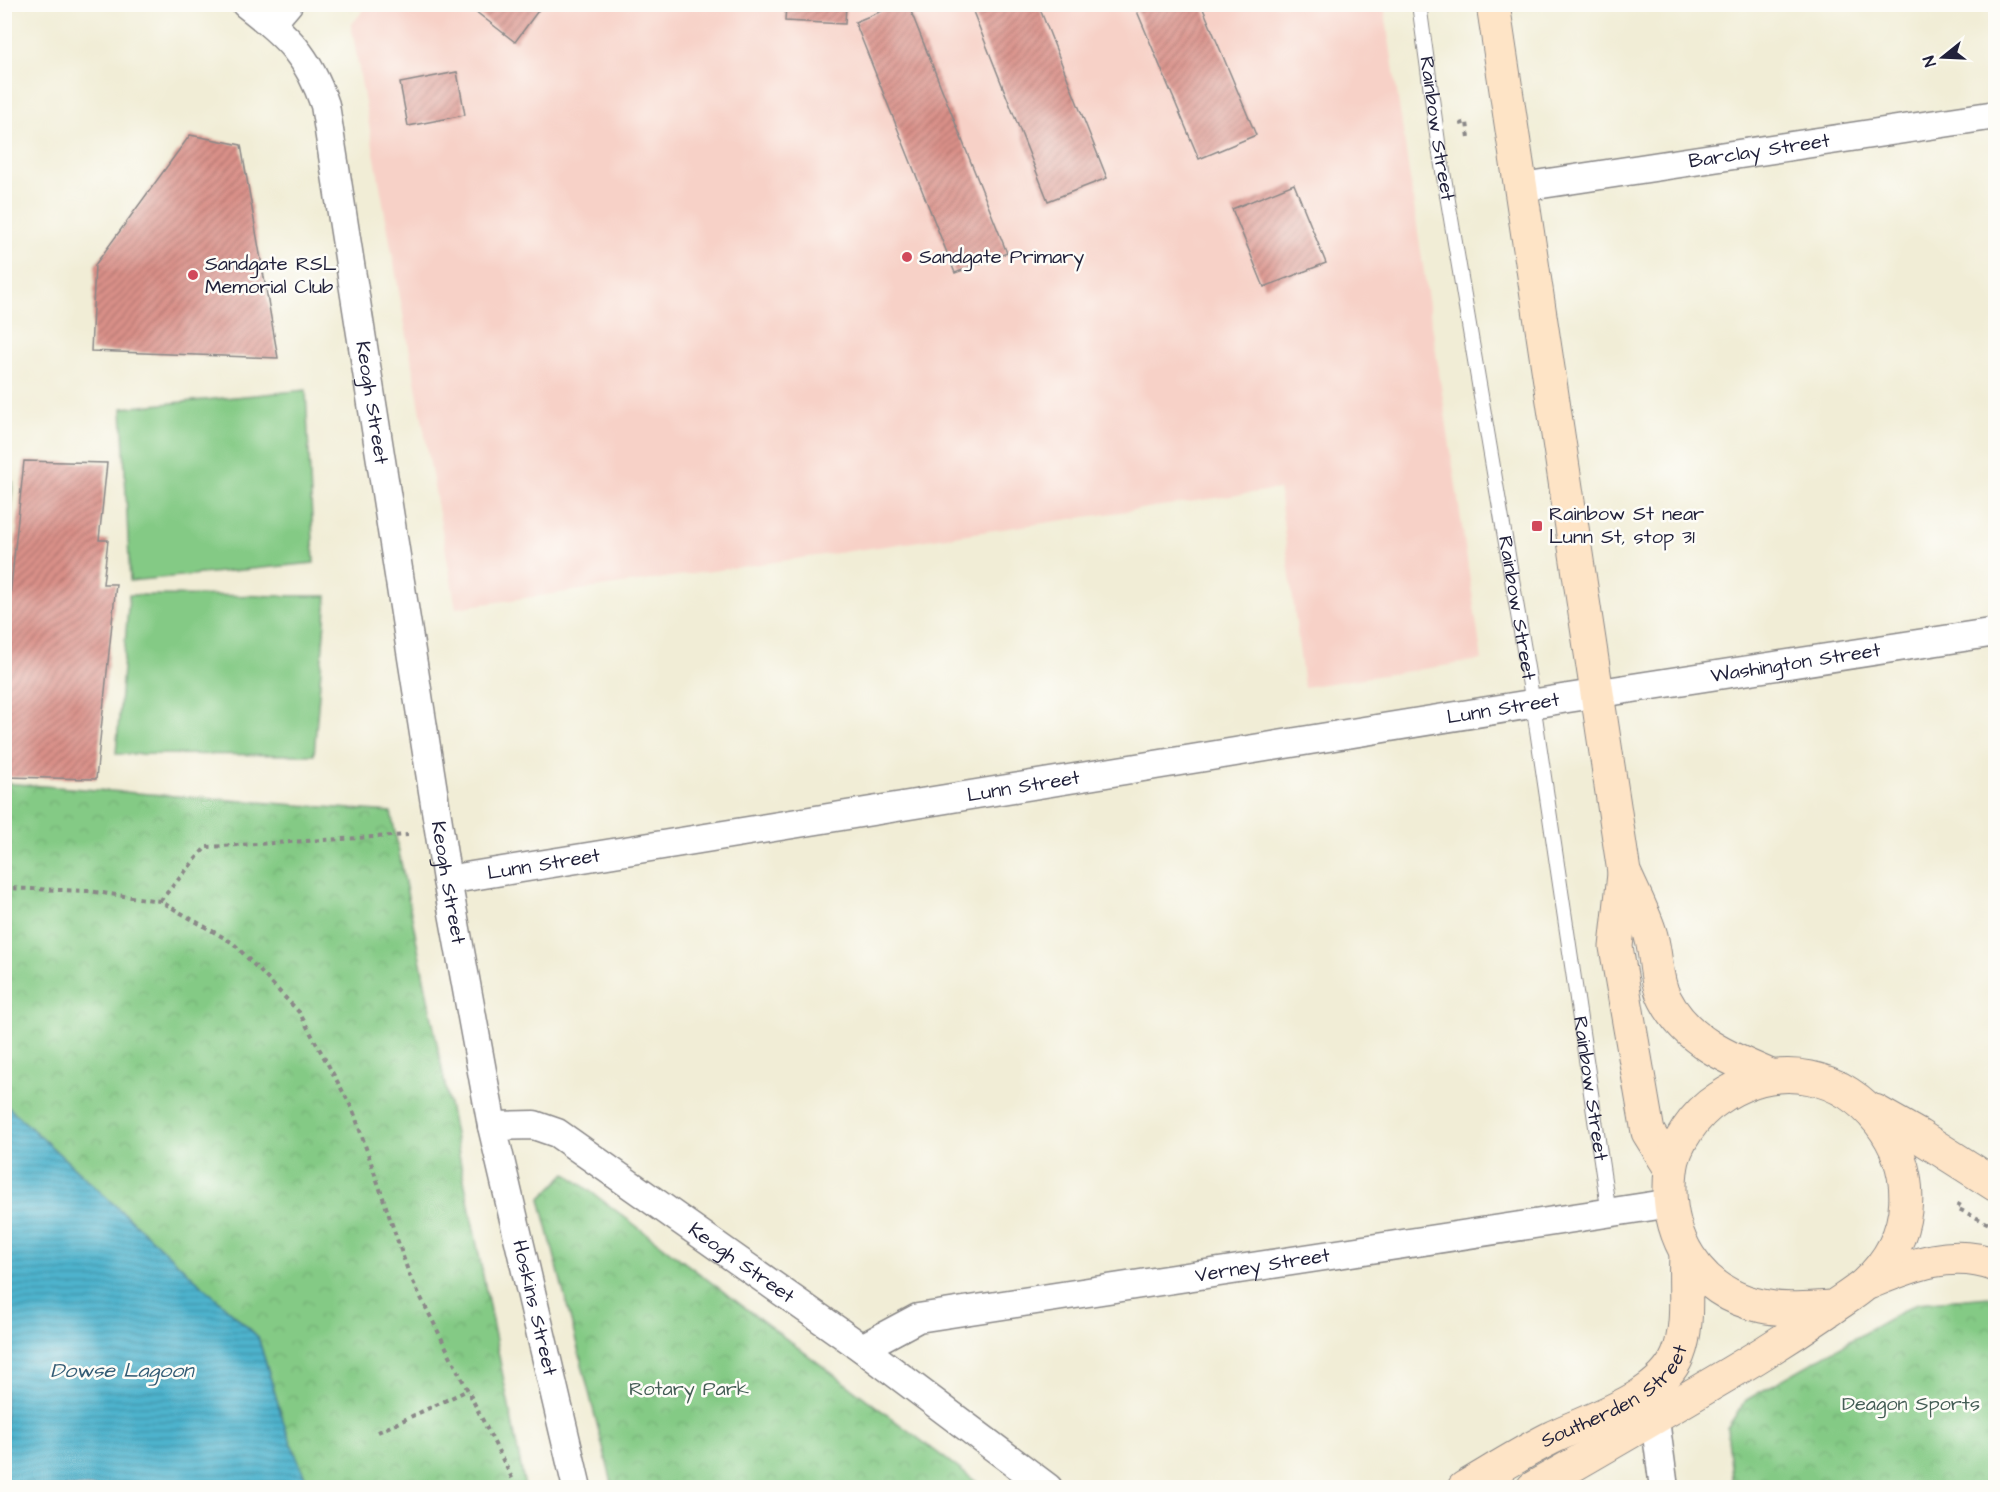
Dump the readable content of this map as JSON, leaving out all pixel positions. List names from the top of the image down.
{
  "streets": {
    "main road": ["Southerden Street"],
    "street": [
      "Barclay Street",
      "Keogh Street",
      "Washington Street",
      "Lunn Street",
      "Verney Street",
      "Hoskins Street"
    ],
    "lane": ["Rainbow Street"]
  },
  "crossings": [
    ["Rainbow Street", "Lunn Street"],
    ["Rainbow Street", "Verney Street"],
    ["Keogh Street", "Lunn Street"],
    ["Keogh Street", "Verney Street"],
    ["Keogh Street", "Hoskins Street"],
    ["Washington Street", "Lunn Street"]
  ],
  "water": ["Dowse Lagoon"],
  "parks": ["Rotary Park", "Deagon Sports"],
  "places": {
    "other": ["Sandgate Primary", "Sandgate RSL Memorial Club"],
    "transit": ["Rainbow St near Lunn St, stop 31"]
  },
  "north": "left"
}
